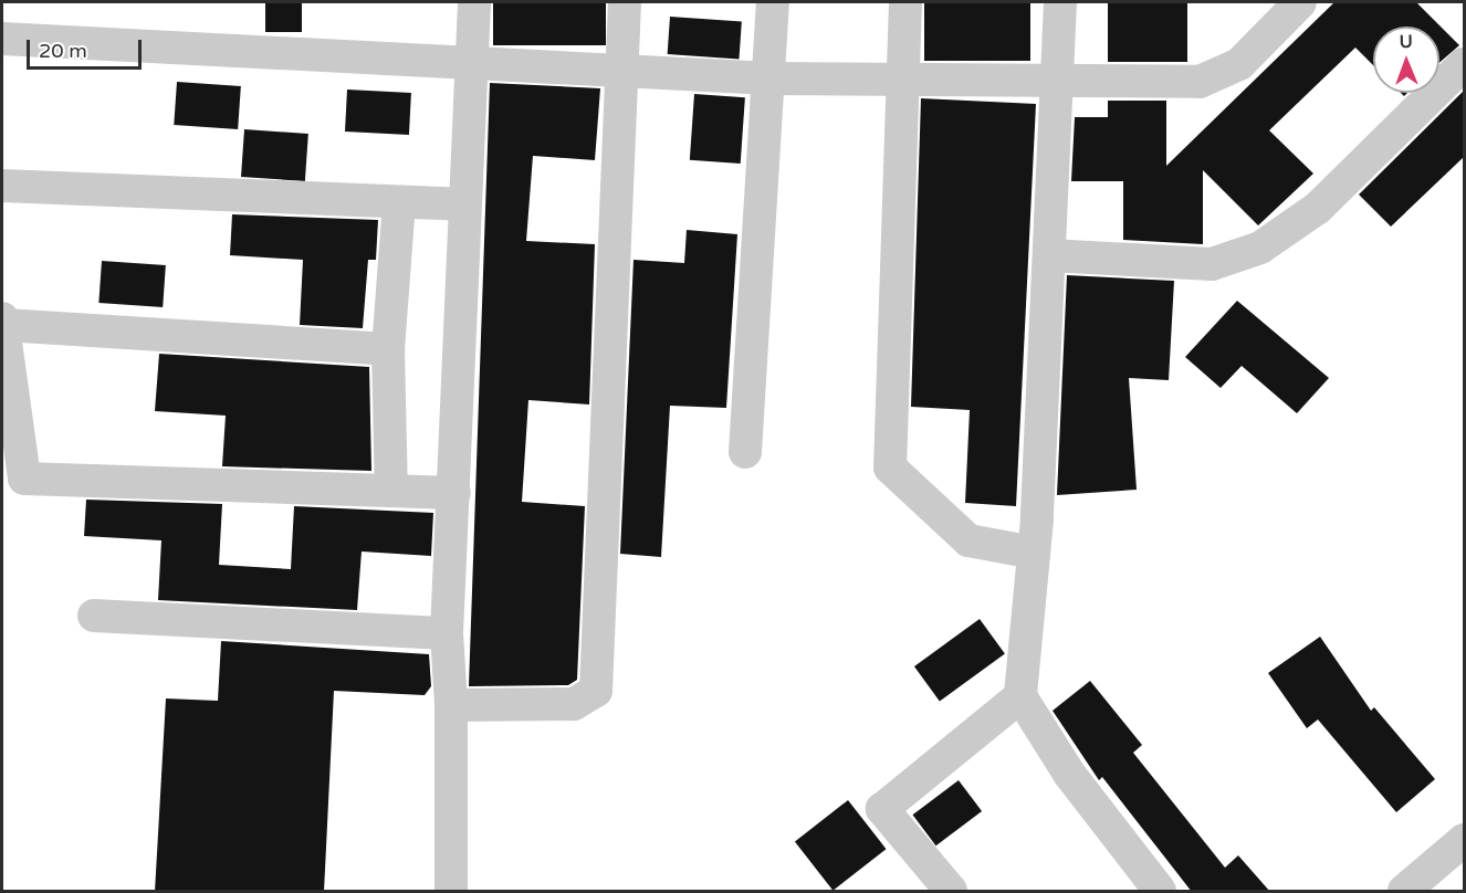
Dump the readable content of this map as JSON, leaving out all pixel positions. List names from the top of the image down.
{
  "scale_bar": "20 m",
  "north": "top"
}
